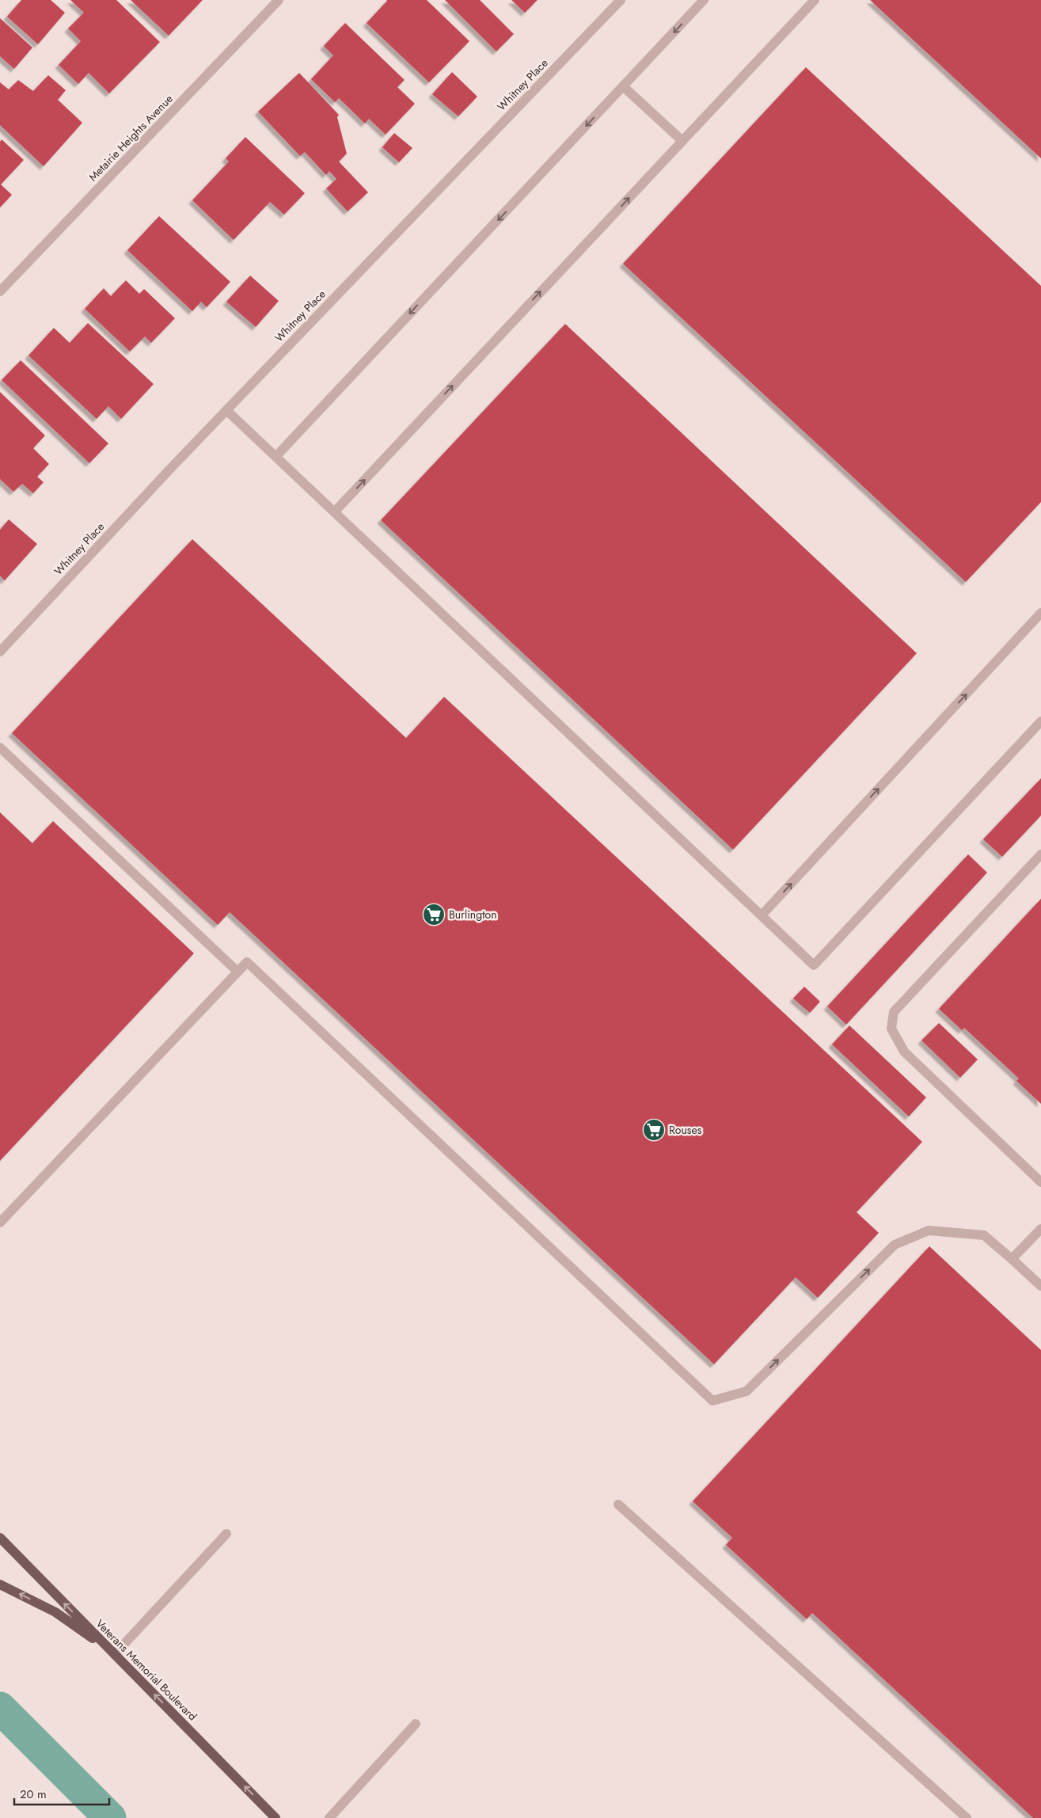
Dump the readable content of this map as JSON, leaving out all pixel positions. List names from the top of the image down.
{
  "streets": {
    "main road": ["Veterans Memorial Boulevard"],
    "street": ["Whitney Place", "Metairie Heights Avenue"]
  },
  "places": {
    "supermarket": ["Burlington", "Rouses"]
  },
  "scale_bar": "20 m"
}
